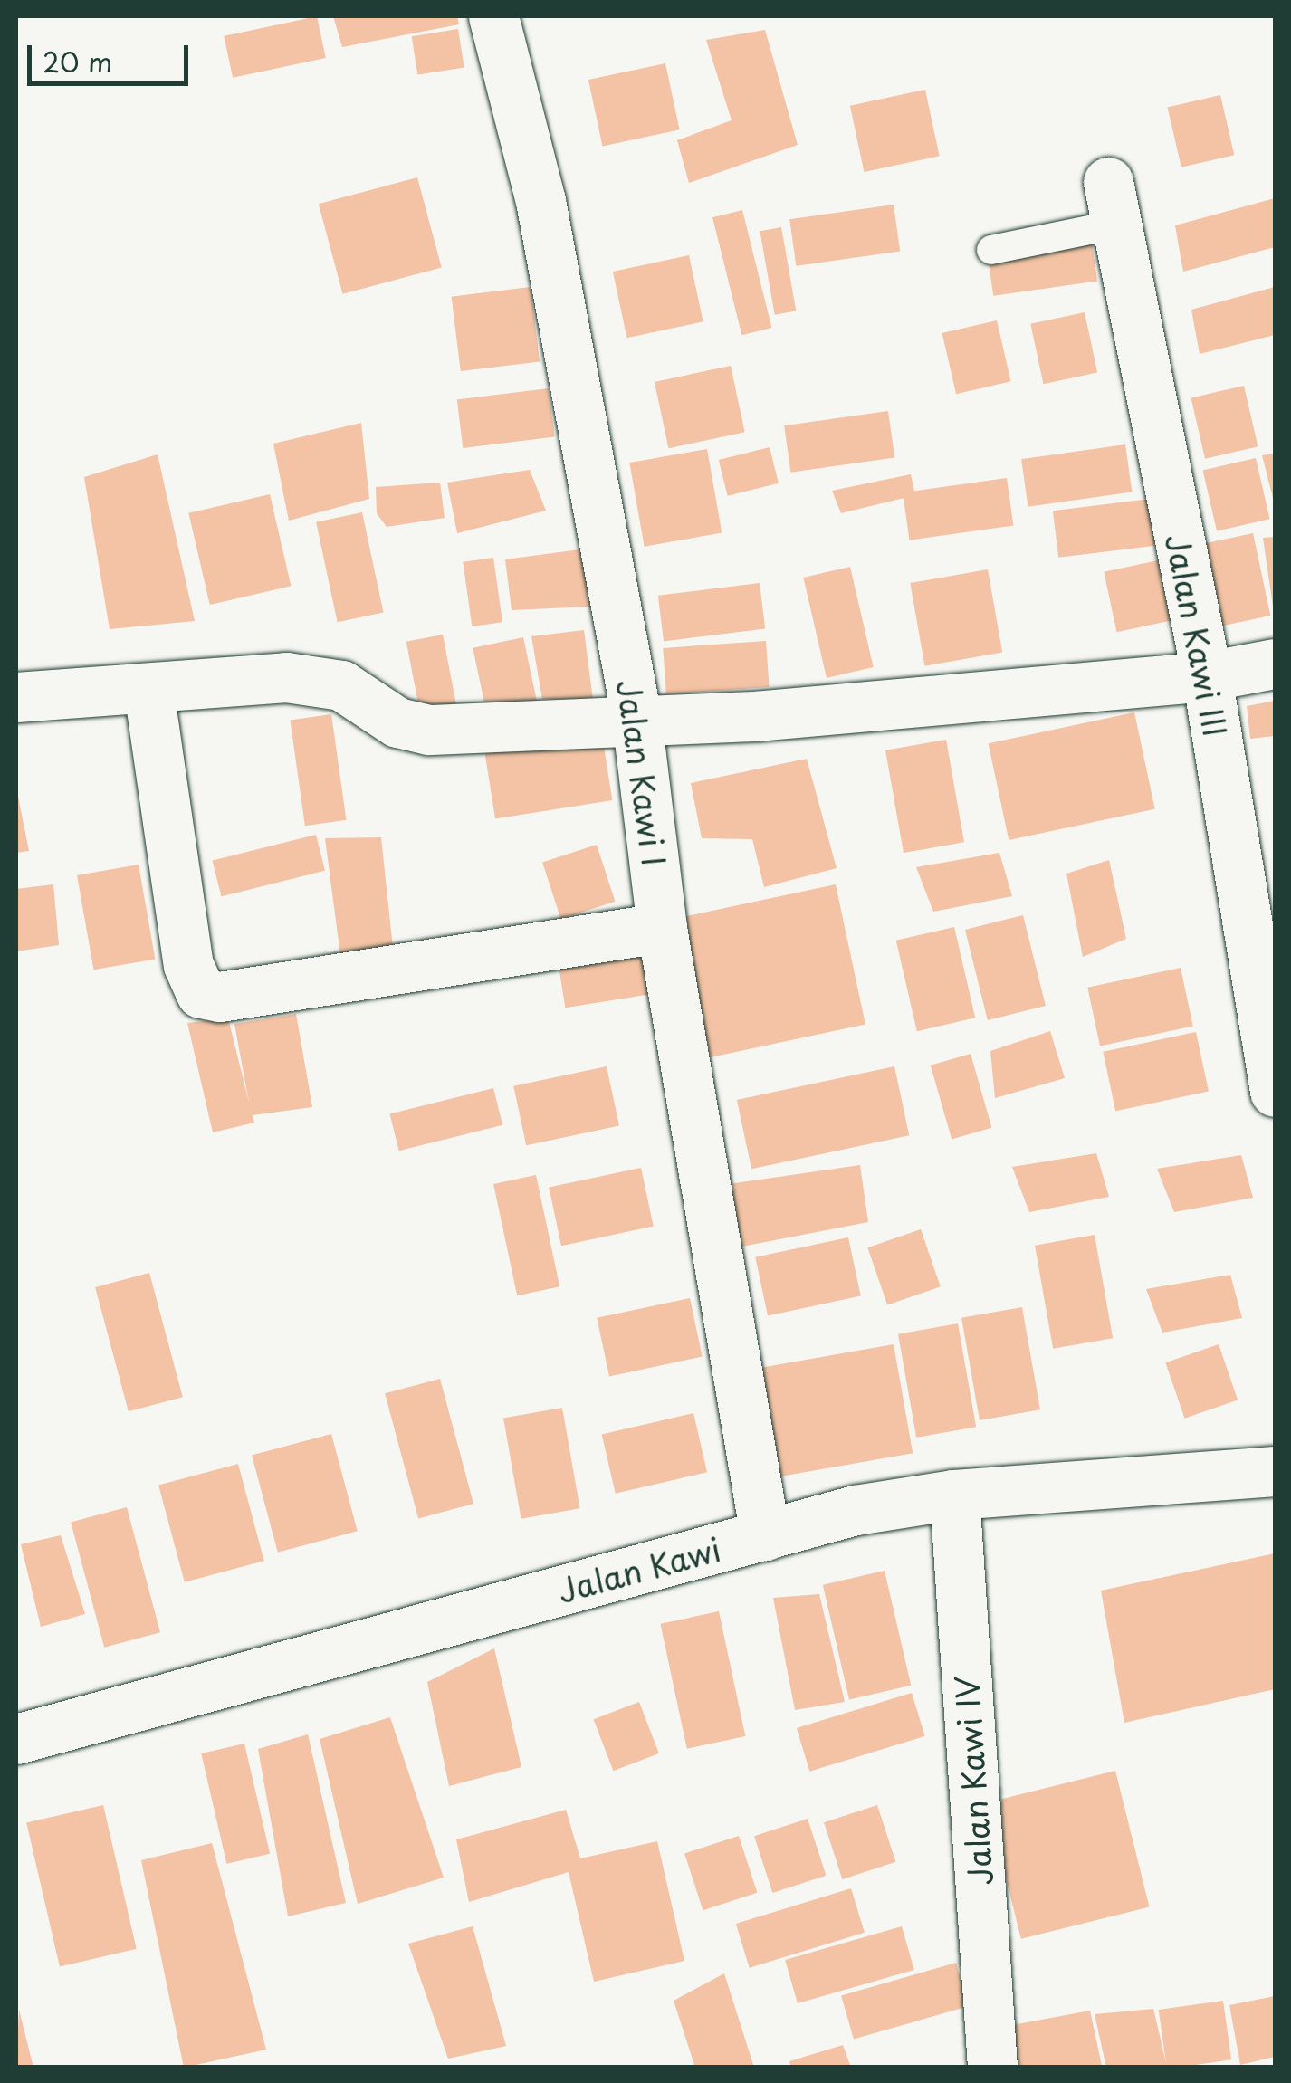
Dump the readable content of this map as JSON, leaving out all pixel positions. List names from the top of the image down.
{
  "streets": {
    "street": [
      "Jalan Kawi III",
      "Jalan Kawi I",
      "Jalan Kawi",
      "Jalan Kawi IV"
    ]
  },
  "crossings": [
    ["Jalan Kawi I", "Jalan Kawi"],
    ["Jalan Kawi", "Jalan Kawi IV"]
  ],
  "scale_bar": "20 m"
}
